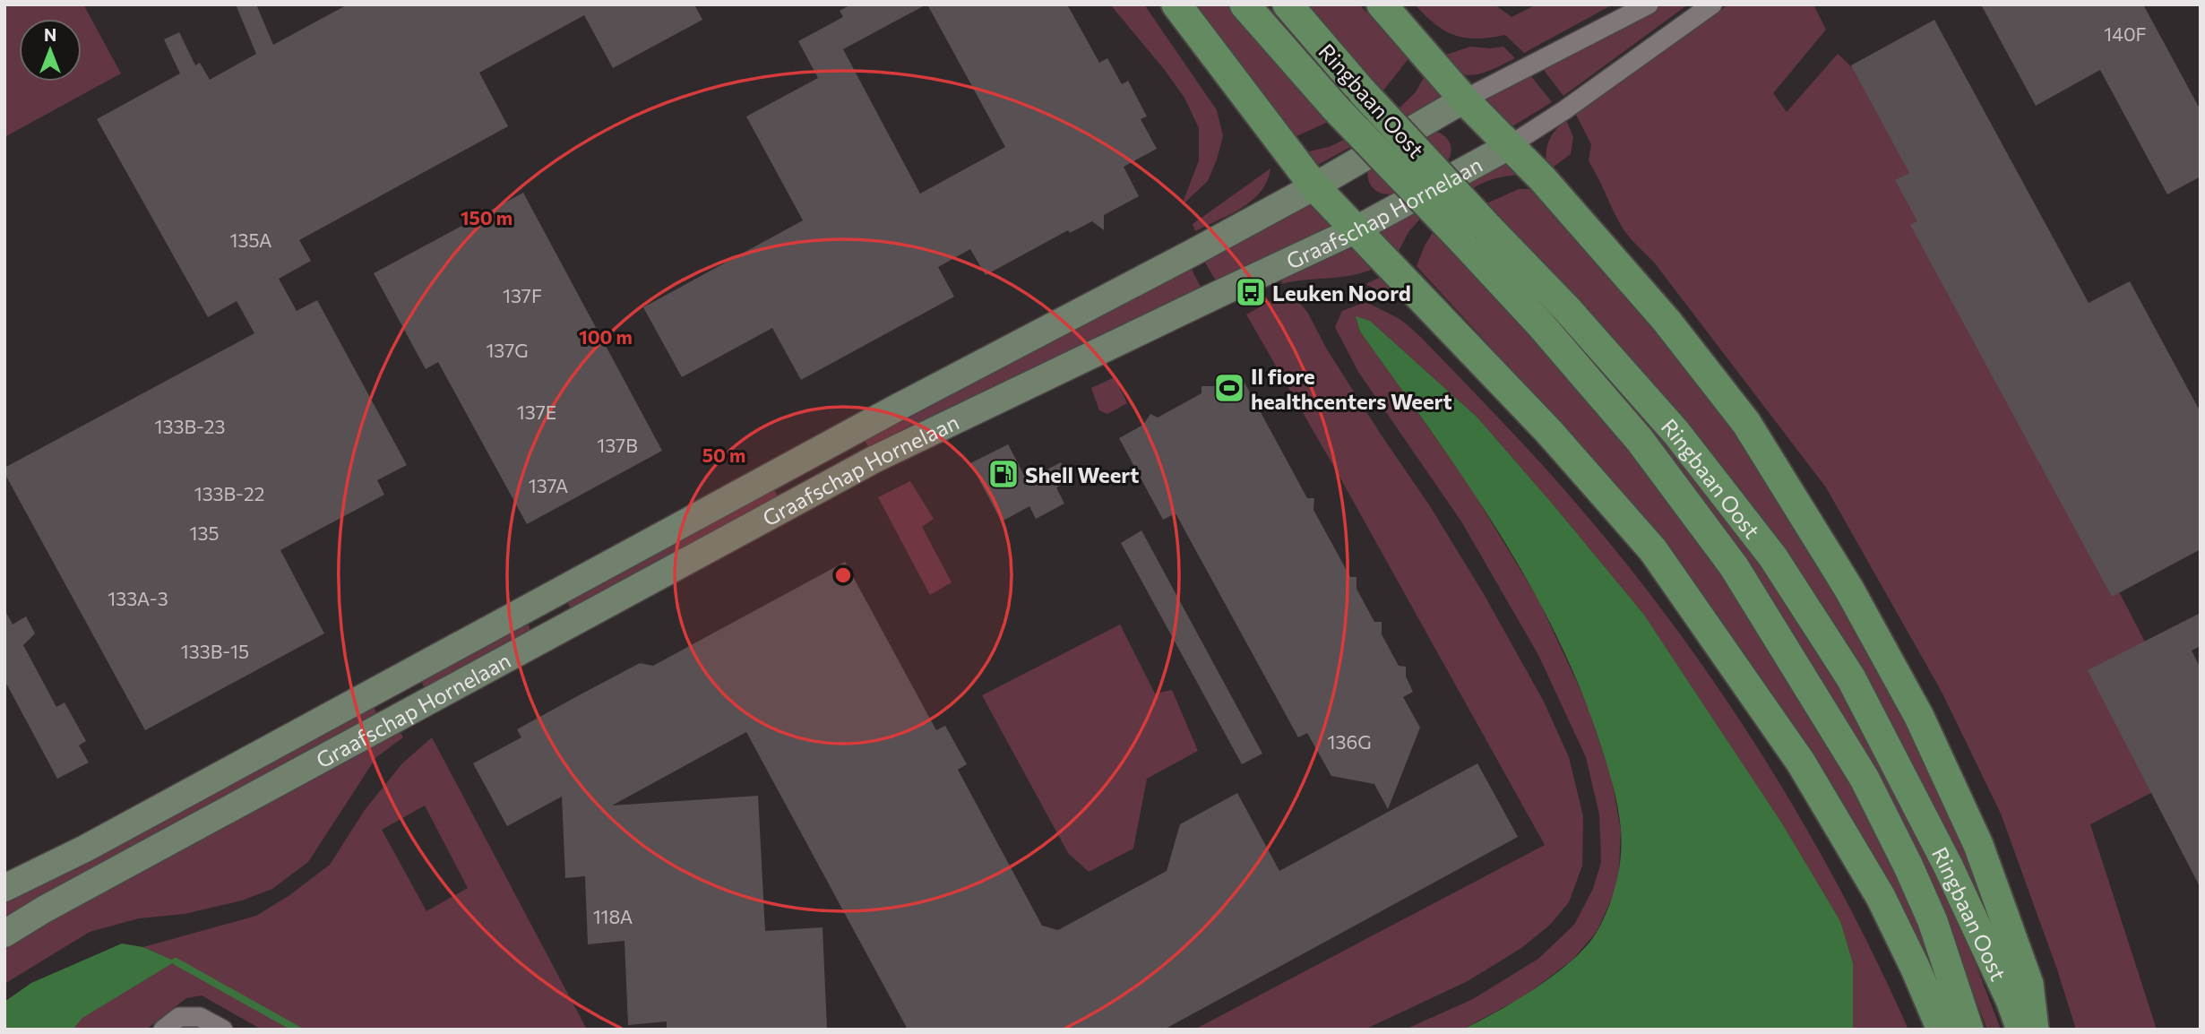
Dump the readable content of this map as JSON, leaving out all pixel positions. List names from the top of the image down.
{
  "streets": {
    "main road": ["Ringbaan Oost"],
    "street": ["Graafschap Hornelaan"]
  },
  "places": {
    "bus stop": ["Leuken Noord"],
    "sports": ["Il fiore healthcenters Weert"],
    "fuel station": ["Shell Weert"]
  },
  "house_numbers": [
    "140F",
    "135A",
    "137F",
    "137G",
    "137E",
    "133B-23",
    "137B",
    "137A",
    "133B-22",
    "135",
    "133A-3",
    "133B-15",
    "136G",
    "118A"
  ],
  "north": "top",
  "rings": ["150 m", "100 m", "50 m"]
}
